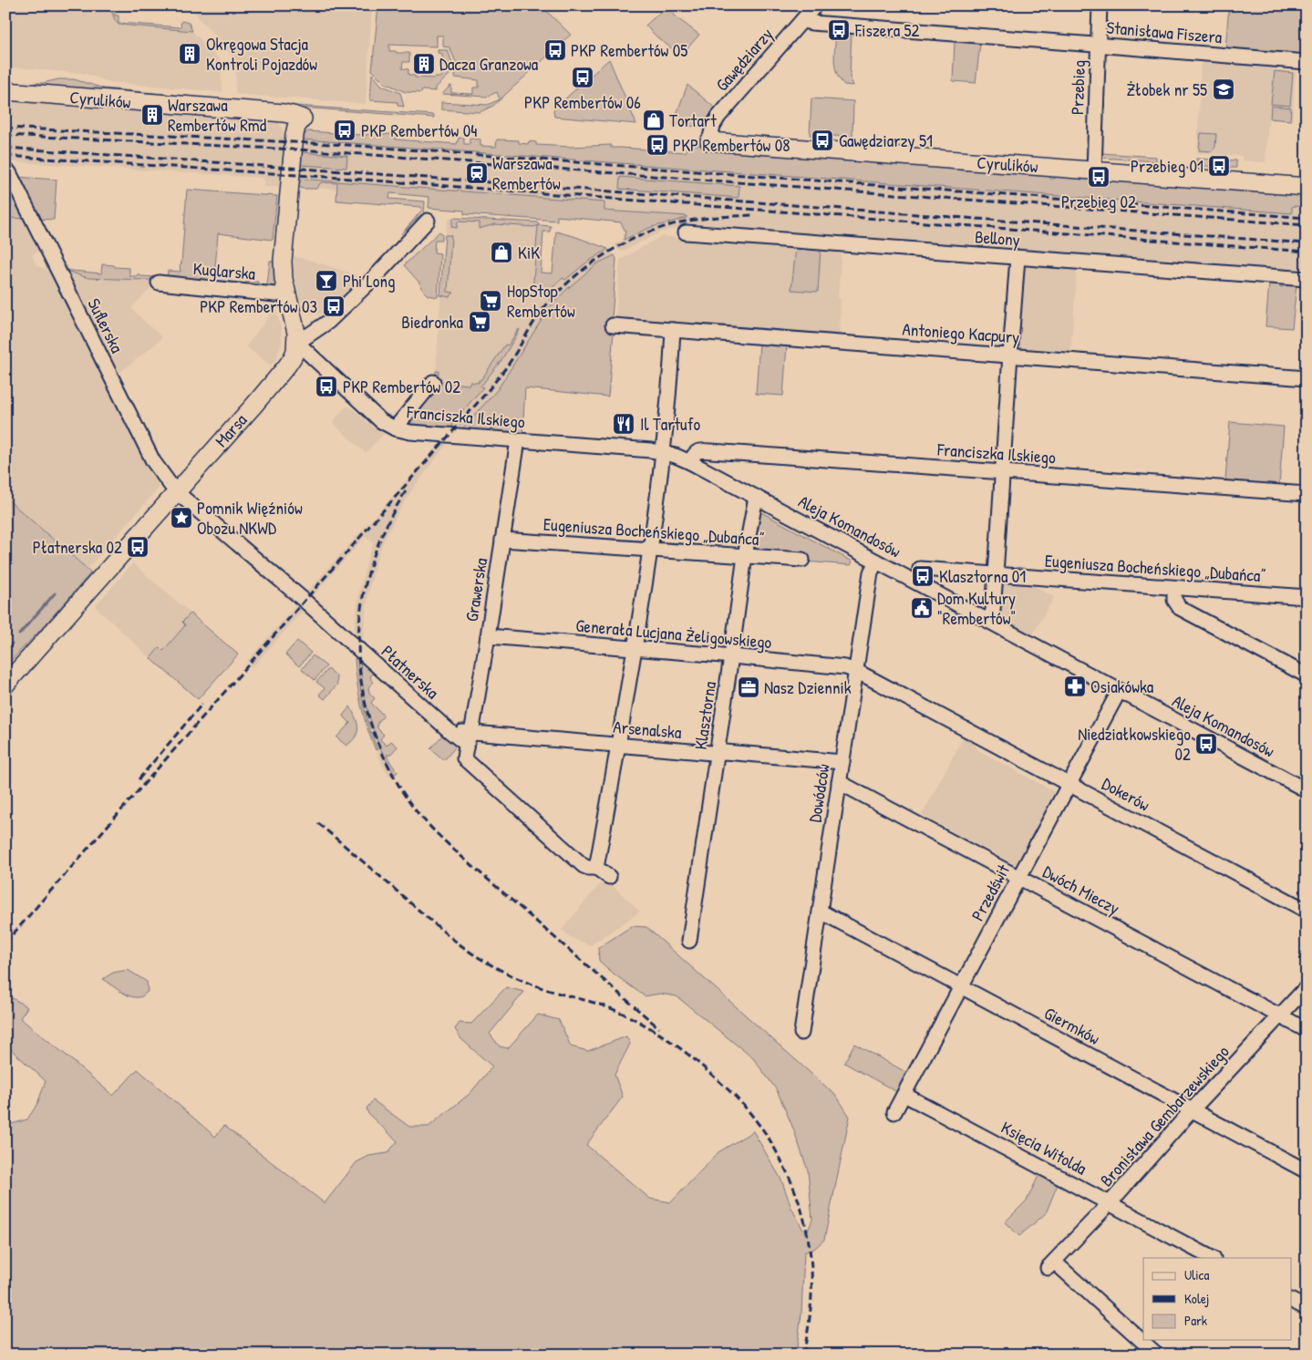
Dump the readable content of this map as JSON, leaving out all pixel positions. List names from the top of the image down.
{
  "streets": {
    "main road": ["Cyrulików", "Marsa"],
    "street": [
      "Stanisława Fiszera",
      "Gawędziarzy",
      "Przebieg",
      "Bellony",
      "Kuglarska",
      "Suflerska",
      "Antoniego Kacpury",
      "Franciszka Ilskiego",
      "Aleja Komandosów",
      "Eugeniusza Bocheńskiego „Dubańca”",
      "Grawerska",
      "Generała Lucjana Żeligowskiego",
      "Płatnerska",
      "Klasztorna",
      "Arsenalska",
      "Dowódców",
      "Dokerów",
      "Dwóch Mieczy",
      "Przedświt",
      "Giermków",
      "Bronisława Gembarzewskiego",
      "Księcia Witolda"
    ]
  },
  "crossings": [
    ["Stanisława Fiszera", "Gawędziarzy"],
    ["Stanisława Fiszera", "Przebieg"],
    ["Gawędziarzy", "Cyrulików"],
    ["Przebieg", "Cyrulików"],
    ["Cyrulików", "Marsa"],
    ["Kuglarska", "Marsa"],
    ["Suflerska", "Marsa"],
    ["Suflerska", "Płatnerska"],
    ["Franciszka Ilskiego", "Marsa"],
    ["Franciszka Ilskiego", "Aleja Komandosów"],
    ["Franciszka Ilskiego", "Grawerska"],
    ["Marsa", "Płatnerska"],
    ["Aleja Komandosów", "Klasztorna"],
    ["Aleja Komandosów", "Dowódców"],
    ["Aleja Komandosów", "Przedświt"],
    ["Eugeniusza Bocheńskiego „Dubańca”", "Grawerska"],
    ["Eugeniusza Bocheńskiego „Dubańca”", "Klasztorna"],
    ["Grawerska", "Generała Lucjana Żeligowskiego"],
    ["Grawerska", "Płatnerska"],
    ["Grawerska", "Arsenalska"],
    ["Generała Lucjana Żeligowskiego", "Klasztorna"],
    ["Generała Lucjana Żeligowskiego", "Dowódców"],
    ["Generała Lucjana Żeligowskiego", "Dokerów"],
    ["Płatnerska", "Arsenalska"],
    ["Klasztorna", "Arsenalska"],
    ["Arsenalska", "Dowódców"],
    ["Dowódców", "Dokerów"],
    ["Dowódców", "Dwóch Mieczy"],
    ["Dowódców", "Giermków"],
    ["Dokerów", "Przedświt"],
    ["Dwóch Mieczy", "Przedświt"],
    ["Dwóch Mieczy", "Bronisława Gembarzewskiego"],
    ["Przedświt", "Giermków"],
    ["Przedświt", "Księcia Witolda"],
    ["Giermków", "Bronisława Gembarzewskiego"],
    ["Bronisława Gembarzewskiego", "Księcia Witolda"]
  ],
  "places": {
    "bus stop": [
      "Fiszera 52",
      "PKP Rembertów 05",
      "PKP Rembertów 06",
      "PKP Rembertów 04",
      "Gawędziarzy 51",
      "PKP Rembertów 08",
      "Przebieg 01",
      "Przebieg 02",
      "PKP Rembertów 03",
      "PKP Rembertów 02",
      "Płatnerska 02",
      "Klasztorna 01",
      "Niedziałkowskiego 02"
    ],
    "building": ["Okręgowa Stacja Kontroli Pojazdów", "Dacza Granzowa", "Warszawa Rembertów Rmd"],
    "school or university": ["Żłobek nr 55"],
    "shop": ["Tortart", "KiK"],
    "station": ["Warszawa Rembertów"],
    "bar": ["Phi Long"],
    "supermarket": ["HopStop Rembertów", "Biedronka"],
    "restaurant": ["Il Tartufo"],
    "place": ["Pomnik Więźniów Obozu NKWD"],
    "public building": ["Dom Kultury \"Rembertów\""],
    "pharmacy": ["Osiakówka"],
    "office": ["Nasz Dziennik"]
  },
  "legend": ["Ulica", "Kolej", "Park"]
}
